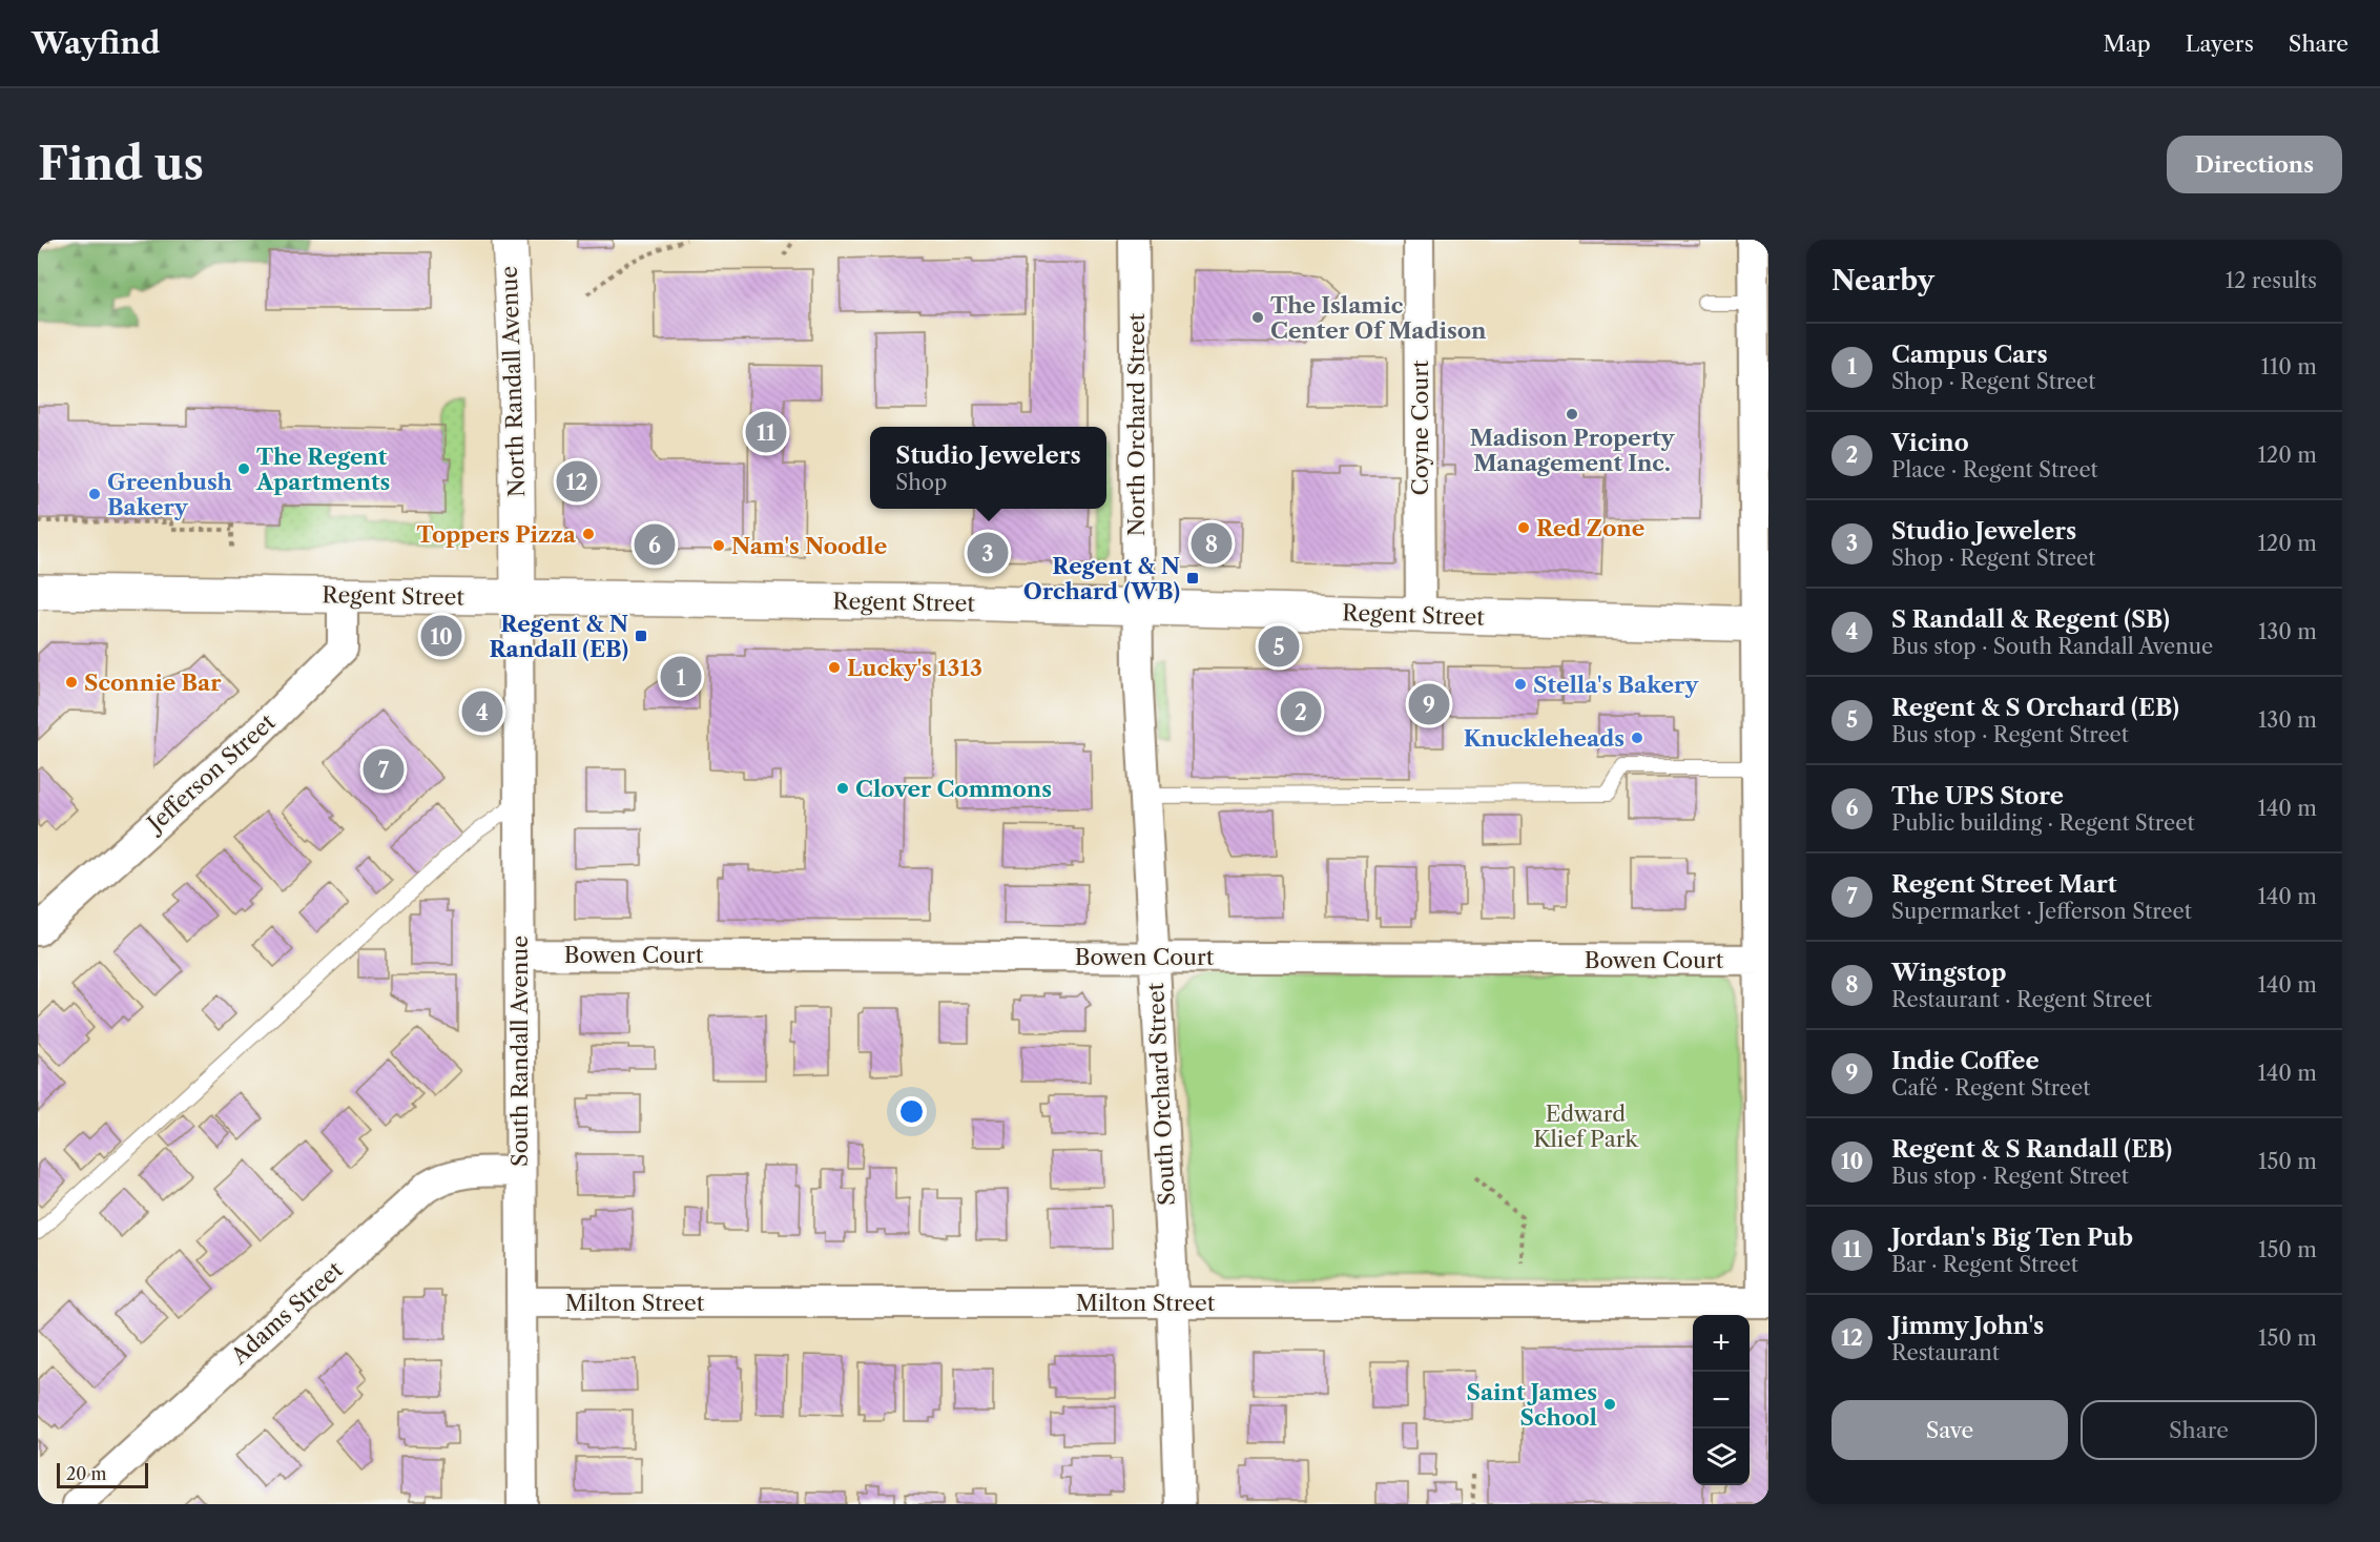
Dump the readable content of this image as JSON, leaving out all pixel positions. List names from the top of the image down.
{
  "streets": {
    "main road": ["North Randall Avenue", "Regent Street"],
    "street": [
      "North Orchard Street",
      "Coyne Court",
      "Jefferson Street",
      "Bowen Court",
      "South Randall Avenue",
      "South Orchard Street",
      "Milton Street",
      "Adams Street"
    ]
  },
  "crossings": [
    ["North Randall Avenue", "Regent Street"],
    ["North Randall Avenue", "South Randall Avenue"],
    ["North Orchard Street", "Regent Street"],
    ["North Orchard Street", "South Orchard Street"],
    ["Coyne Court", "Regent Street"],
    ["Regent Street", "Jefferson Street"],
    ["Regent Street", "South Randall Avenue"],
    ["Regent Street", "South Orchard Street"],
    ["Bowen Court", "South Randall Avenue"],
    ["Bowen Court", "South Orchard Street"],
    ["South Randall Avenue", "Milton Street"],
    ["South Randall Avenue", "Adams Street"],
    ["South Orchard Street", "Milton Street"]
  ],
  "parks": ["Edward Klief Park"],
  "places": {
    "other": [
      "The Islamic Center Of Madison",
      "Madison Property Management Inc.",
      "The Regent Apartments",
      "Greenbush Bakery",
      "Red Zone",
      "Toppers Pizza",
      "Nam's Noodle",
      "Lucky's 1313",
      "Sconnie Bar",
      "Stella's Bakery",
      "Knuckleheads",
      "Clover Commons",
      "Saint James School"
    ],
    "transit": ["Regent & N Orchard (WB)", "Regent & N Randall (EB)"]
  },
  "scale_bar": "20 m",
  "page": {
    "header": "Wayfind",
    "nav": ["Map", "Layers", "Share"],
    "buttons": [
      "Directions",
      ["Save", "Share"]
    ],
    "title": "Find us",
    "heading": ["Nearby", "12 results"],
    "list": [
      {
        "mark": "1",
        "name": "Campus Cars",
        "note": "Shop · Regent Street",
        "value": "110 m"
      },
      {
        "mark": "2",
        "name": "Vicino",
        "note": "Place · Regent Street",
        "value": "120 m"
      },
      {
        "mark": "3",
        "name": "Studio Jewelers",
        "note": "Shop · Regent Street",
        "value": "120 m"
      },
      {
        "mark": "4",
        "name": "S Randall & Regent (SB)",
        "note": "Bus stop · South Randall Avenue",
        "value": "130 m"
      },
      {
        "mark": "5",
        "name": "Regent & S Orchard (EB)",
        "note": "Bus stop · Regent Street",
        "value": "130 m"
      },
      {
        "mark": "6",
        "name": "The UPS Store",
        "note": "Public building · Regent Street",
        "value": "140 m"
      },
      {
        "mark": "7",
        "name": "Regent Street Mart",
        "note": "Supermarket · Jefferson Street",
        "value": "140 m"
      },
      {
        "mark": "8",
        "name": "Wingstop",
        "note": "Restaurant · Regent Street",
        "value": "140 m"
      },
      {
        "mark": "9",
        "name": "Indie Coffee",
        "note": "Café · Regent Street",
        "value": "140 m"
      },
      {
        "mark": "10",
        "name": "Regent & S Randall (EB)",
        "note": "Bus stop · Regent Street",
        "value": "150 m"
      },
      {
        "mark": "11",
        "name": "Jordan's Big Ten Pub",
        "note": "Bar · Regent Street",
        "value": "150 m"
      },
      {
        "mark": "12",
        "name": "Jimmy John's",
        "note": "Restaurant",
        "value": "150 m"
      }
    ],
    "pins": [
      "11",
      "12",
      "8",
      "6",
      "3",
      "10",
      "5",
      "1",
      "9",
      "2",
      "4",
      "7"
    ],
    "popup": ["Studio Jewelers", "Shop"],
    "map_buttons": ["+", "−"],
    "scale": "20 m"
  }
}
